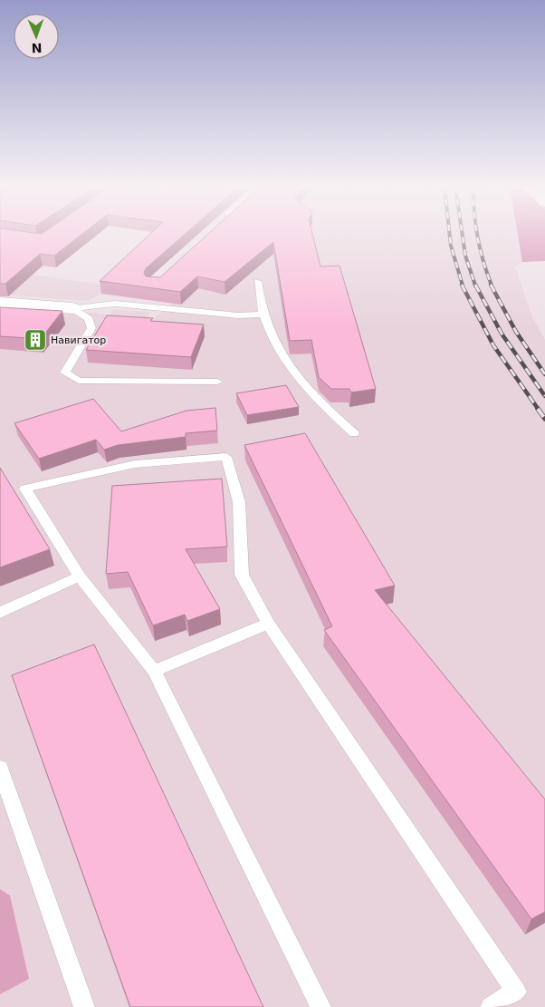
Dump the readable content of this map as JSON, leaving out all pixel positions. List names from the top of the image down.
{
  "places": {
    "building": ["Навигатор"]
  },
  "north": "bottom"
}
